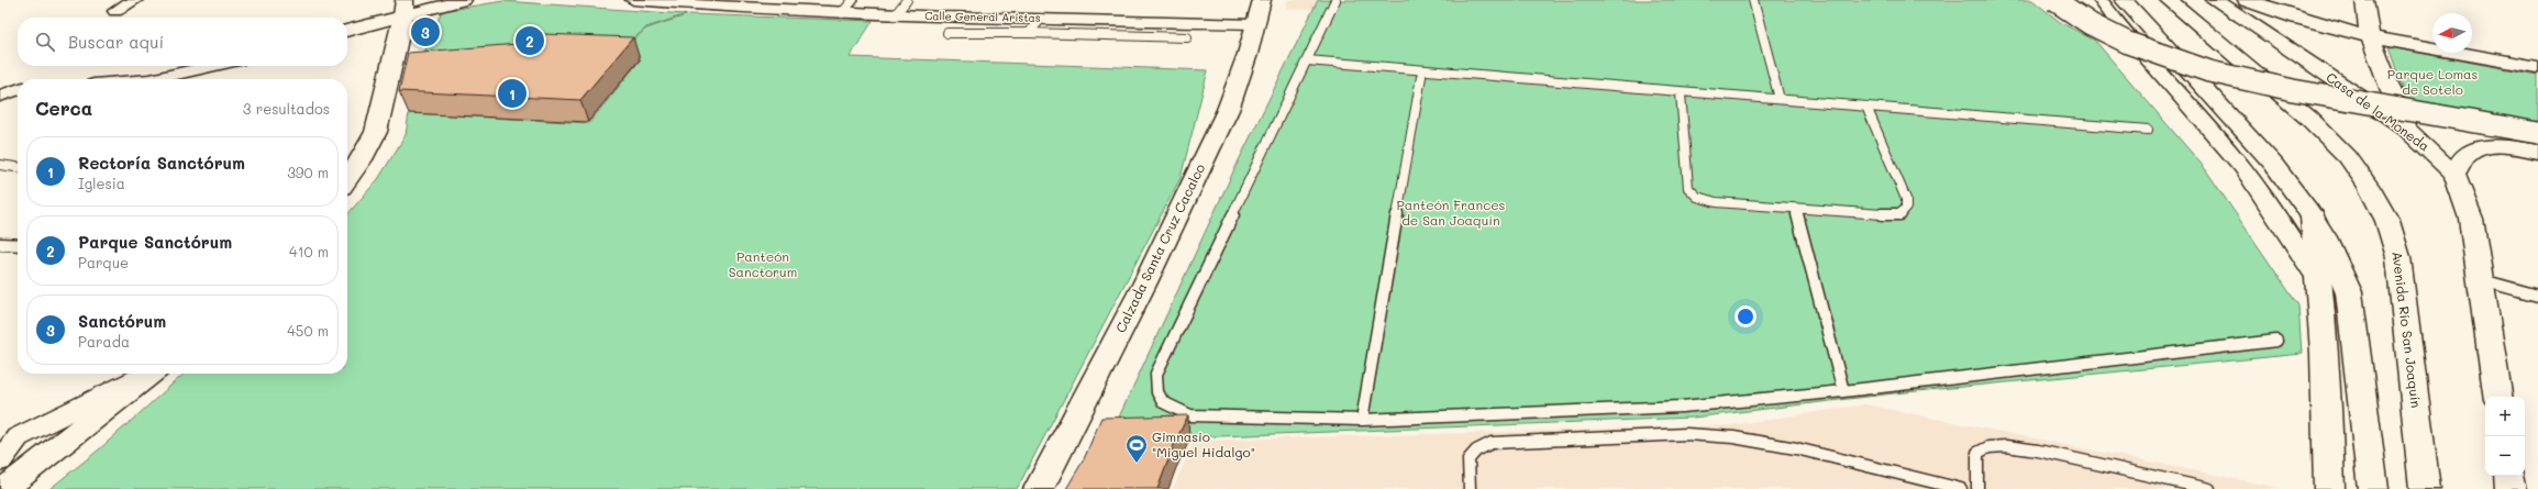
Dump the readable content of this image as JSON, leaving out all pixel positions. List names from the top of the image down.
{
  "streets": {
    "main road": ["Casa de la Moneda", "Calzada Santa Cruz Cacalco", "Avenida Río San Joaquín"],
    "street": ["Calle General Aristas"]
  },
  "crossings": [
    ["Calle General Aristas", "Calzada Santa Cruz Cacalco"]
  ],
  "parks": ["Parque Lomas de Sotelo", "Panteón Frances de San Joaquín", "Panteón Sanctorum"],
  "places": {
    "sports": ["Gimnasio \"Miguel Hidalgo\""]
  },
  "north": "left",
  "page": {
    "pins": ["3", "2", "1"],
    "search": "Buscar aquí",
    "heading": ["Cerca", "3 resultados"],
    "list": [
      {
        "mark": "1",
        "name": "Rectoría Sanctórum",
        "note": "Iglesia",
        "value": "390 m"
      },
      {
        "mark": "2",
        "name": "Parque Sanctórum",
        "note": "Parque",
        "value": "410 m"
      },
      {
        "mark": "3",
        "name": "Sanctórum",
        "note": "Parada",
        "value": "450 m"
      }
    ],
    "map_buttons": ["+", "−"]
  }
}
